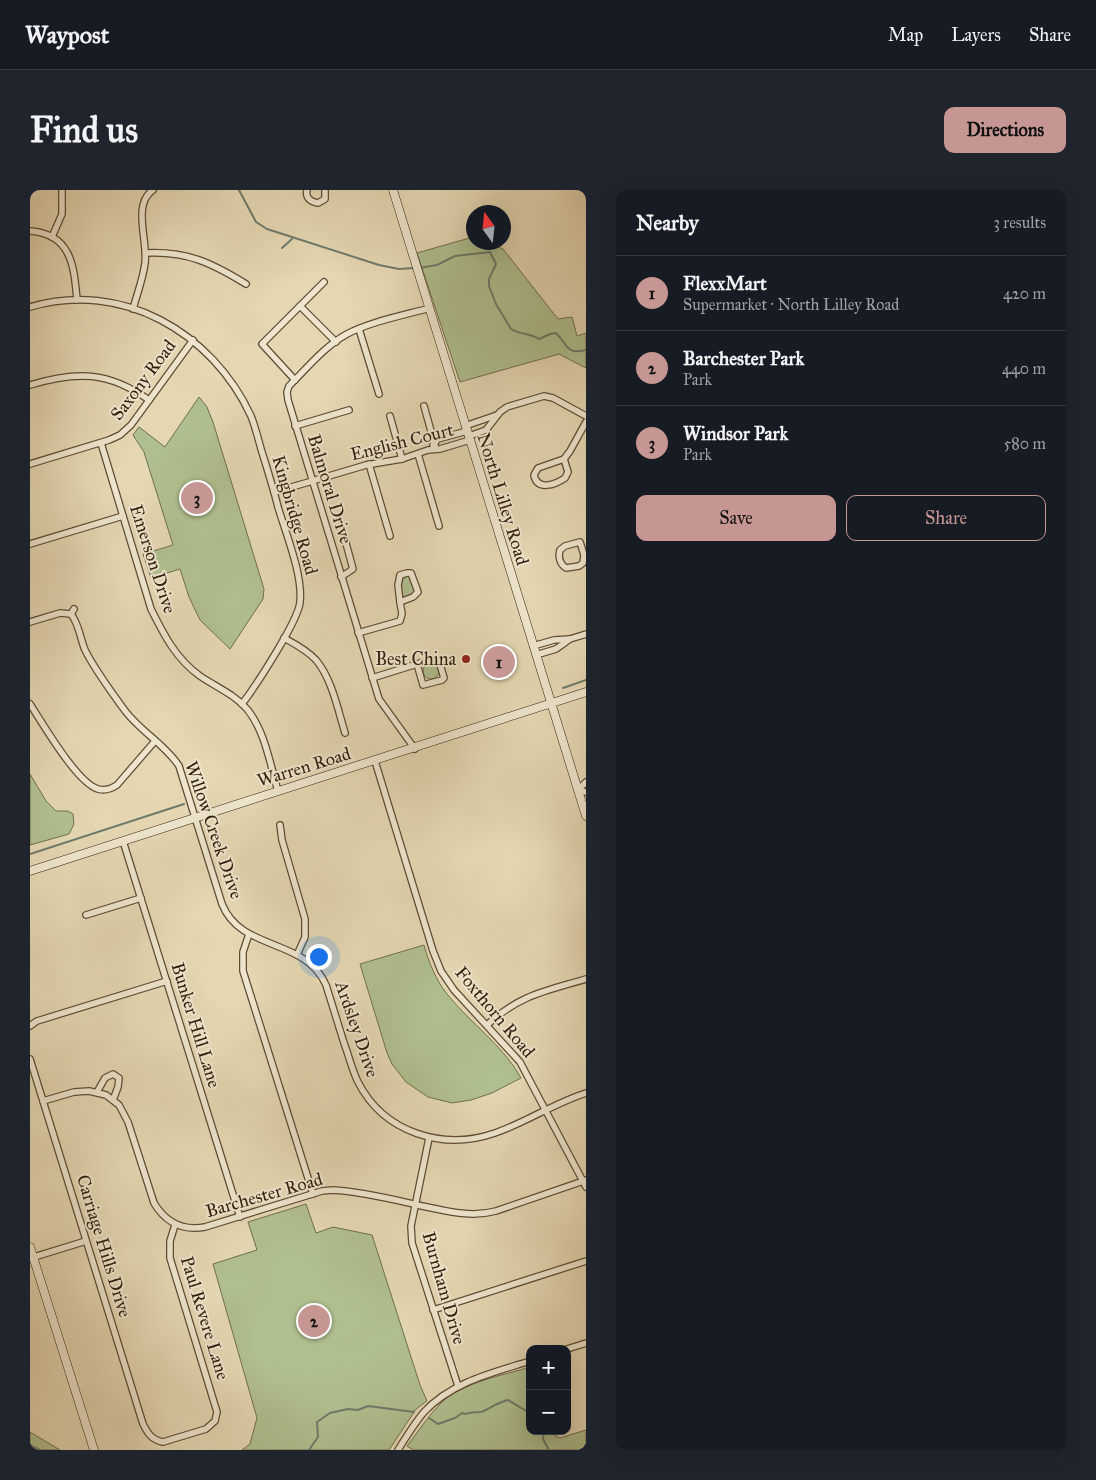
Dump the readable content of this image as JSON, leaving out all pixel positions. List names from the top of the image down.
{
  "streets": {
    "street": [
      "Saxony Road",
      "English Court",
      "Balmoral Drive",
      "North Lilley Road",
      "Kingbridge Road",
      "Emerson Drive",
      "Warren Road",
      "Willow Creek Drive",
      "Foxthorn Road",
      "Bunker Hill Lane",
      "Ardsley Drive",
      "Barchester Road",
      "Carriage Hills Drive",
      "Burnham Drive",
      "Paul Revere Lane"
    ]
  },
  "crossings": [
    ["Saxony Road", "Kingbridge Road"],
    ["Saxony Road", "Emerson Drive"],
    ["English Court", "Balmoral Drive"],
    ["English Court", "North Lilley Road"],
    ["English Court", "Kingbridge Road"],
    ["Balmoral Drive", "Warren Road"],
    ["North Lilley Road", "Warren Road"],
    ["Kingbridge Road", "Emerson Drive"],
    ["Emerson Drive", "Warren Road"],
    ["Warren Road", "Willow Creek Drive"],
    ["Warren Road", "Foxthorn Road"],
    ["Warren Road", "Bunker Hill Lane"],
    ["Willow Creek Drive", "Ardsley Drive"],
    ["Foxthorn Road", "Ardsley Drive"],
    ["Foxthorn Road", "Barchester Road"],
    ["Bunker Hill Lane", "Barchester Road"],
    ["Ardsley Drive", "Burnham Drive"],
    ["Barchester Road", "Burnham Drive"],
    ["Barchester Road", "Paul Revere Lane"],
    ["Carriage Hills Drive", "Paul Revere Lane"]
  ],
  "places": ["Best China"],
  "north": "top",
  "page": {
    "header": "Waypost",
    "nav": ["Map", "Layers", "Share"],
    "buttons": [
      "Directions",
      ["Save", "Share"]
    ],
    "title": "Find us",
    "heading": ["Nearby", "3 results"],
    "list": [
      {
        "mark": "1",
        "name": "FlexxMart",
        "note": "Supermarket · North Lilley Road",
        "value": "420 m"
      },
      {
        "mark": "2",
        "name": "Barchester Park",
        "note": "Park",
        "value": "440 m"
      },
      {
        "mark": "3",
        "name": "Windsor Park",
        "note": "Park",
        "value": "580 m"
      }
    ],
    "pins": ["3", "1", "2"],
    "map_buttons": ["+", "−"]
  }
}
